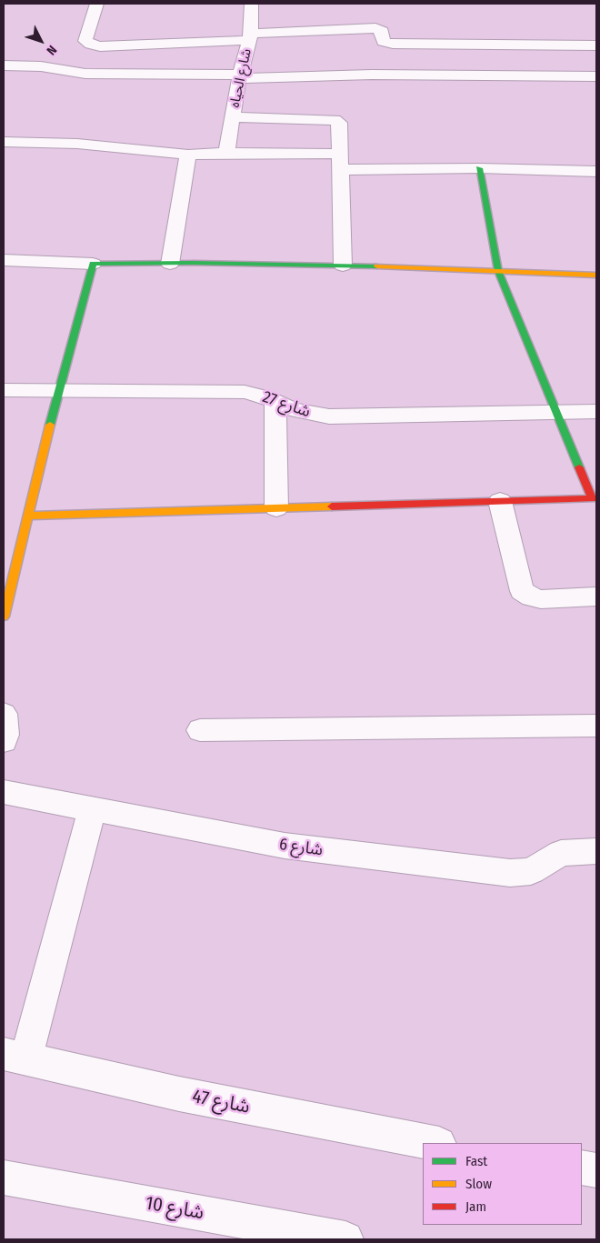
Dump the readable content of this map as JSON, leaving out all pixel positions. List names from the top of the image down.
{
  "streets": {
    "street": [
      "شارع الحياه",
      "شارع 27",
      "شارع 6",
      "شارع 47",
      "شارع 10"
    ]
  },
  "legend": ["Fast", "Slow", "Jam"],
  "north": "bottom right"
}
